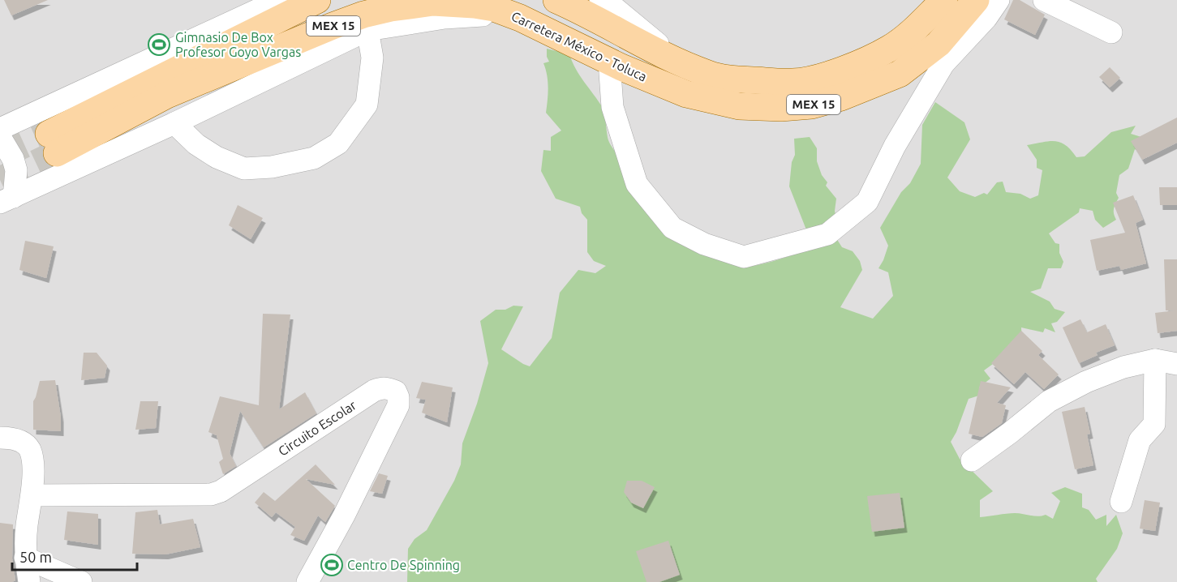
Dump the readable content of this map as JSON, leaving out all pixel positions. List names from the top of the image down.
{
  "streets": {
    "main road": ["MEX 15", "Carretera México - Toluca"],
    "street": ["Circuito Escolar"]
  },
  "places": {
    "sports": ["Gimnasio De Box Profesor Goyo Vargas", "Centro De Spinning"]
  },
  "scale_bar": "50 m"
}
